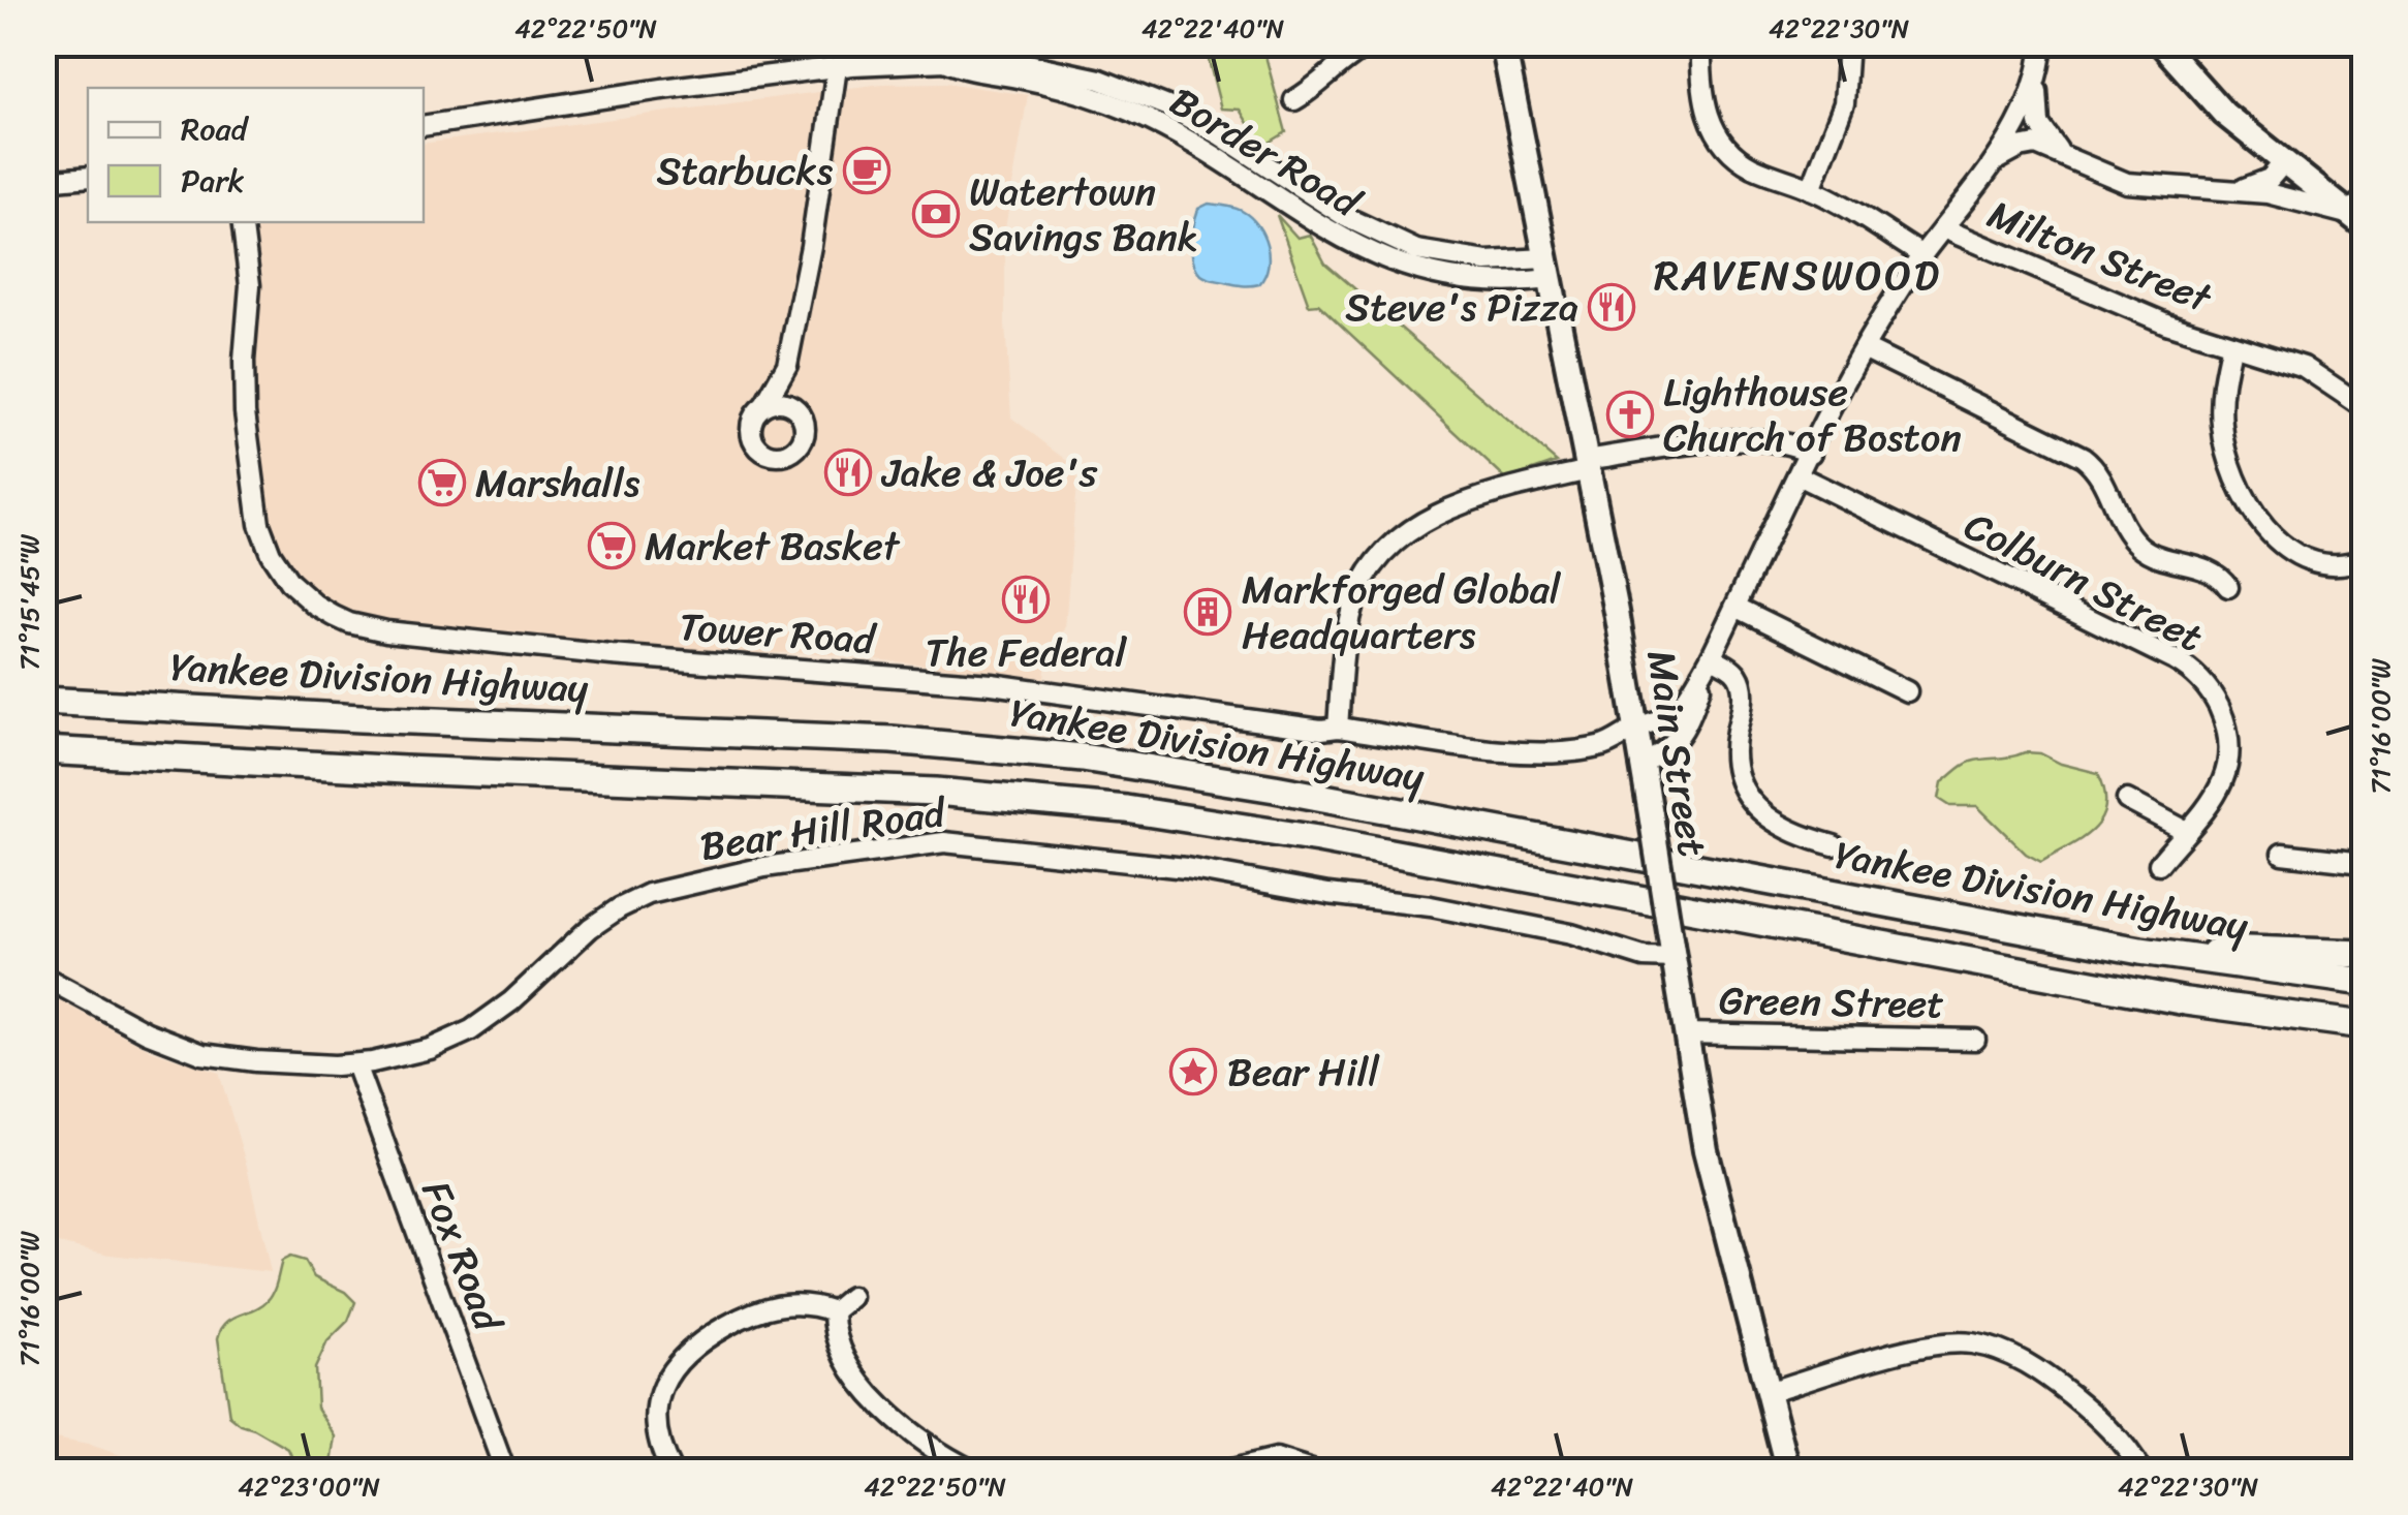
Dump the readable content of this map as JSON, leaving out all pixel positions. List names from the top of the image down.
{
  "streets": {
    "highway": ["Yankee Division Highway"],
    "main road": ["Main Street"],
    "street": [
      "Border Road",
      "Milton Street",
      "Colburn Street",
      "Tower Road",
      "Bear Hill Road",
      "Green Street",
      "Fox Road"
    ]
  },
  "crossings": [
    ["Border Road", "Main Street"],
    ["Tower Road", "Main Street"],
    ["Main Street", "Bear Hill Road"],
    ["Main Street", "Green Street"],
    ["Bear Hill Road", "Fox Road"]
  ],
  "districts": ["RAVENSWOOD"],
  "places": {
    "cafe": ["Starbucks"],
    "bank": ["Watertown Savings Bank"],
    "restaurant": ["Steve's Pizza", "Jake & Joe's", "The Federal"],
    "church": ["Lighthouse Church of Boston"],
    "supermarket": ["Marshalls", "Market Basket"],
    "building": ["Markforged Global Headquarters"],
    "place": ["Bear Hill"]
  },
  "legend": ["Road", "Park"],
  "coordinates": [
    "42°22'50\"N",
    "42°22'40\"N",
    "42°22'30\"N",
    "71°15'45\"W",
    "71°16'00\"W",
    "42°23'00\"N"
  ]
}
